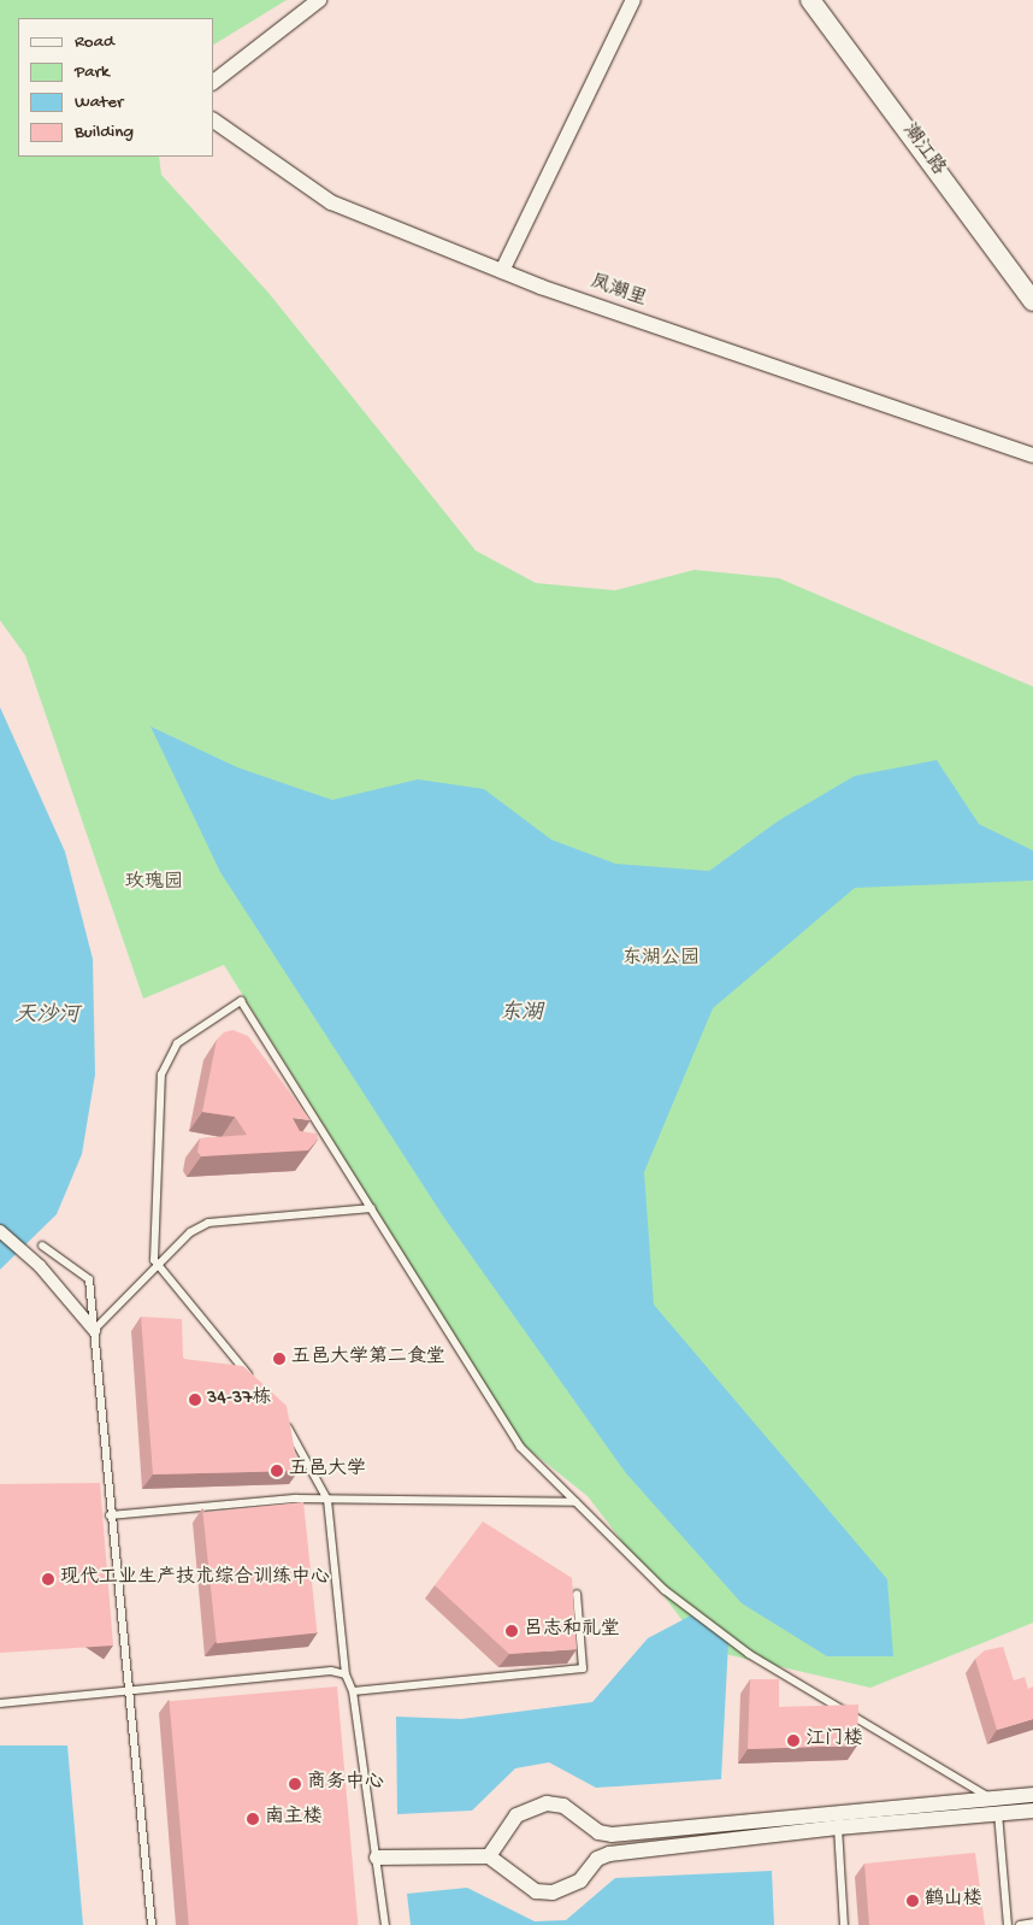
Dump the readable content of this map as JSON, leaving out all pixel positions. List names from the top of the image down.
{
  "streets": {
    "street": ["潮江路", "凤潮里"]
  },
  "water": ["东湖", "天沙河"],
  "parks": ["玫瑰园", "东湖公园"],
  "places": [
    "五邑大学第二食堂",
    "34-37栋",
    "五邑大学",
    "现代工业生产技术综合训练中心",
    "吕志和礼堂",
    "江门楼",
    "商务中心",
    "南主楼",
    "鹤山楼"
  ],
  "legend": [
    "Road",
    "Park",
    "Water",
    "Building"
  ]
}
